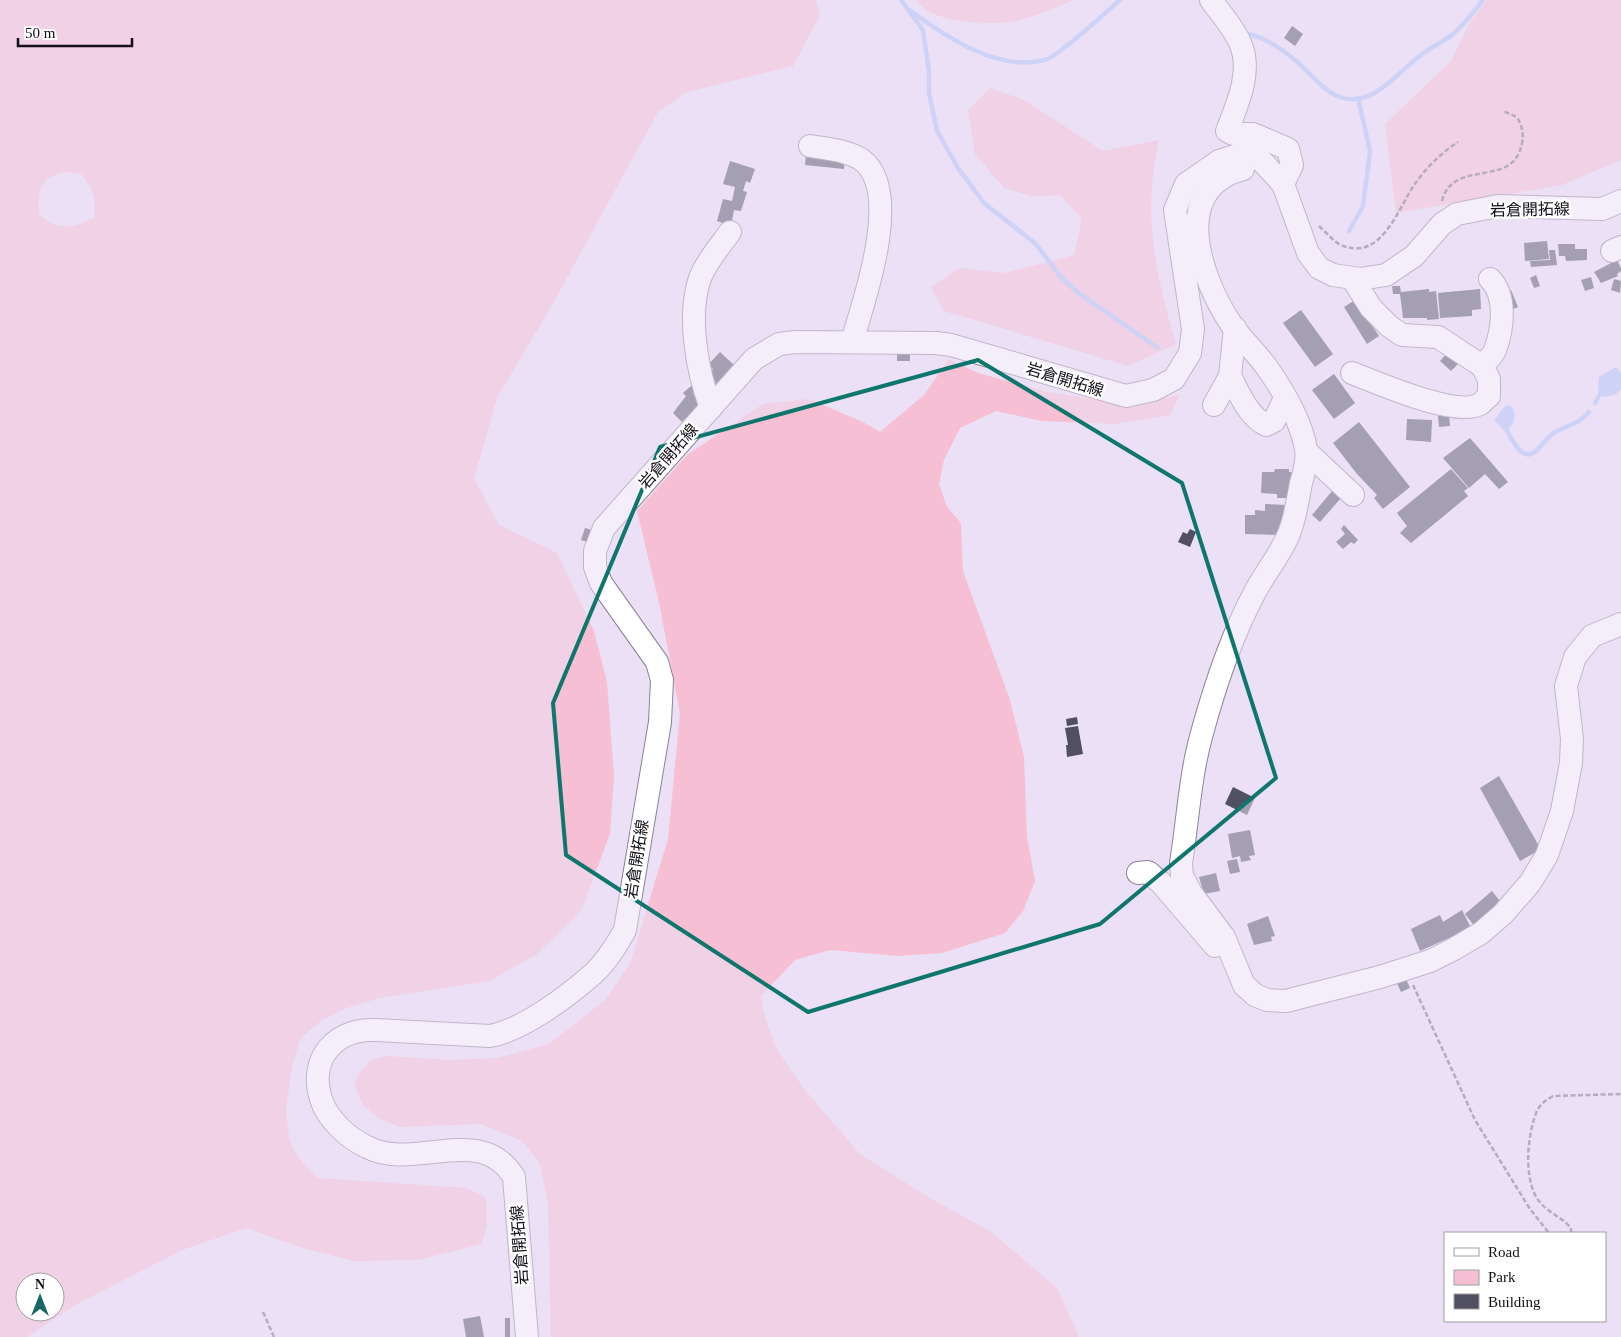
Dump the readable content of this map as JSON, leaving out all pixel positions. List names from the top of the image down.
{
  "streets": {
    "street": ["岩倉開拓線"]
  },
  "legend": ["Road", "Park", "Building"],
  "scale_bar": "50 m",
  "north": "top"
}
